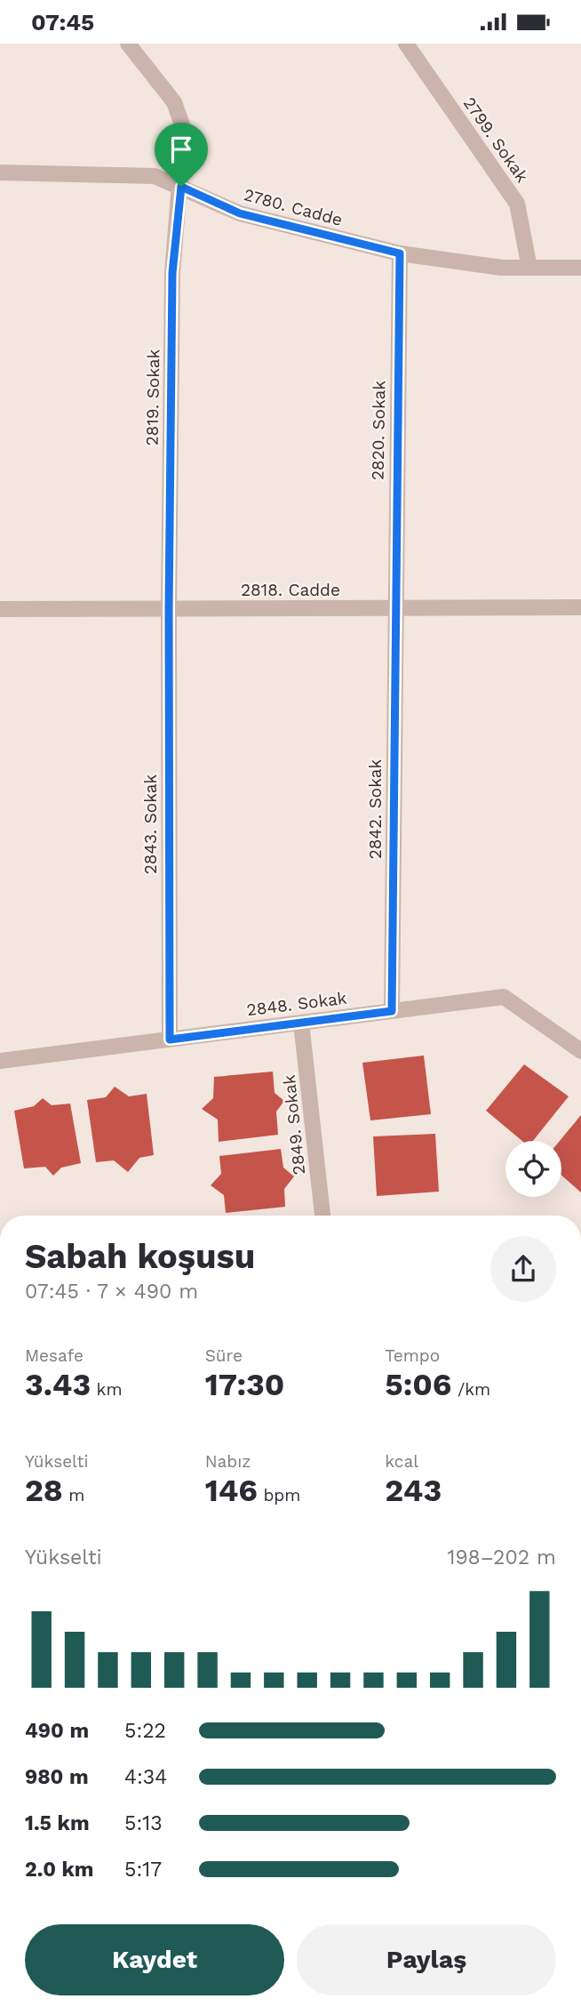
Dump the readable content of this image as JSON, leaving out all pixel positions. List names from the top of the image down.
{
  "streets": {
    "street": [
      "2799. Sokak",
      "2780. Cadde",
      "2819. Sokak",
      "2820. Sokak",
      "2818. Cadde",
      "2842. Sokak",
      "2843. Sokak",
      "2848. Sokak",
      "2849. Sokak"
    ]
  },
  "crossings": [
    ["2799. Sokak", "2780. Cadde"],
    ["2780. Cadde", "2819. Sokak"],
    ["2780. Cadde", "2820. Sokak"],
    ["2819. Sokak", "2818. Cadde"],
    ["2819. Sokak", "2843. Sokak"],
    ["2820. Sokak", "2818. Cadde"],
    ["2820. Sokak", "2842. Sokak"],
    ["2818. Cadde", "2842. Sokak"],
    ["2818. Cadde", "2843. Sokak"],
    ["2842. Sokak", "2848. Sokak"],
    ["2843. Sokak", "2848. Sokak"],
    ["2848. Sokak", "2849. Sokak"]
  ],
  "page": {
    "status": "07:45",
    "heading": ["Sabah koşusu", "07:45 · 7 × 490 m"],
    "stats": [
      ["Mesafe", "3.43 km"],
      ["Süre", "17:30"],
      ["Tempo", "5:06 /km"],
      ["Yükselti", "28 m"],
      ["Nabız", "146 bpm"],
      ["kcal", "243"]
    ],
    "chart": ["Yükselti", "198–202 m"],
    "list": [
      {
        "name": "490 m",
        "note": "5:22"
      },
      {
        "name": "980 m",
        "note": "4:34"
      },
      {
        "name": "1.5 km",
        "note": "5:13"
      },
      {
        "name": "2.0 km",
        "note": "5:17"
      }
    ],
    "buttons": ["Kaydet", "Paylaş"]
  }
}
